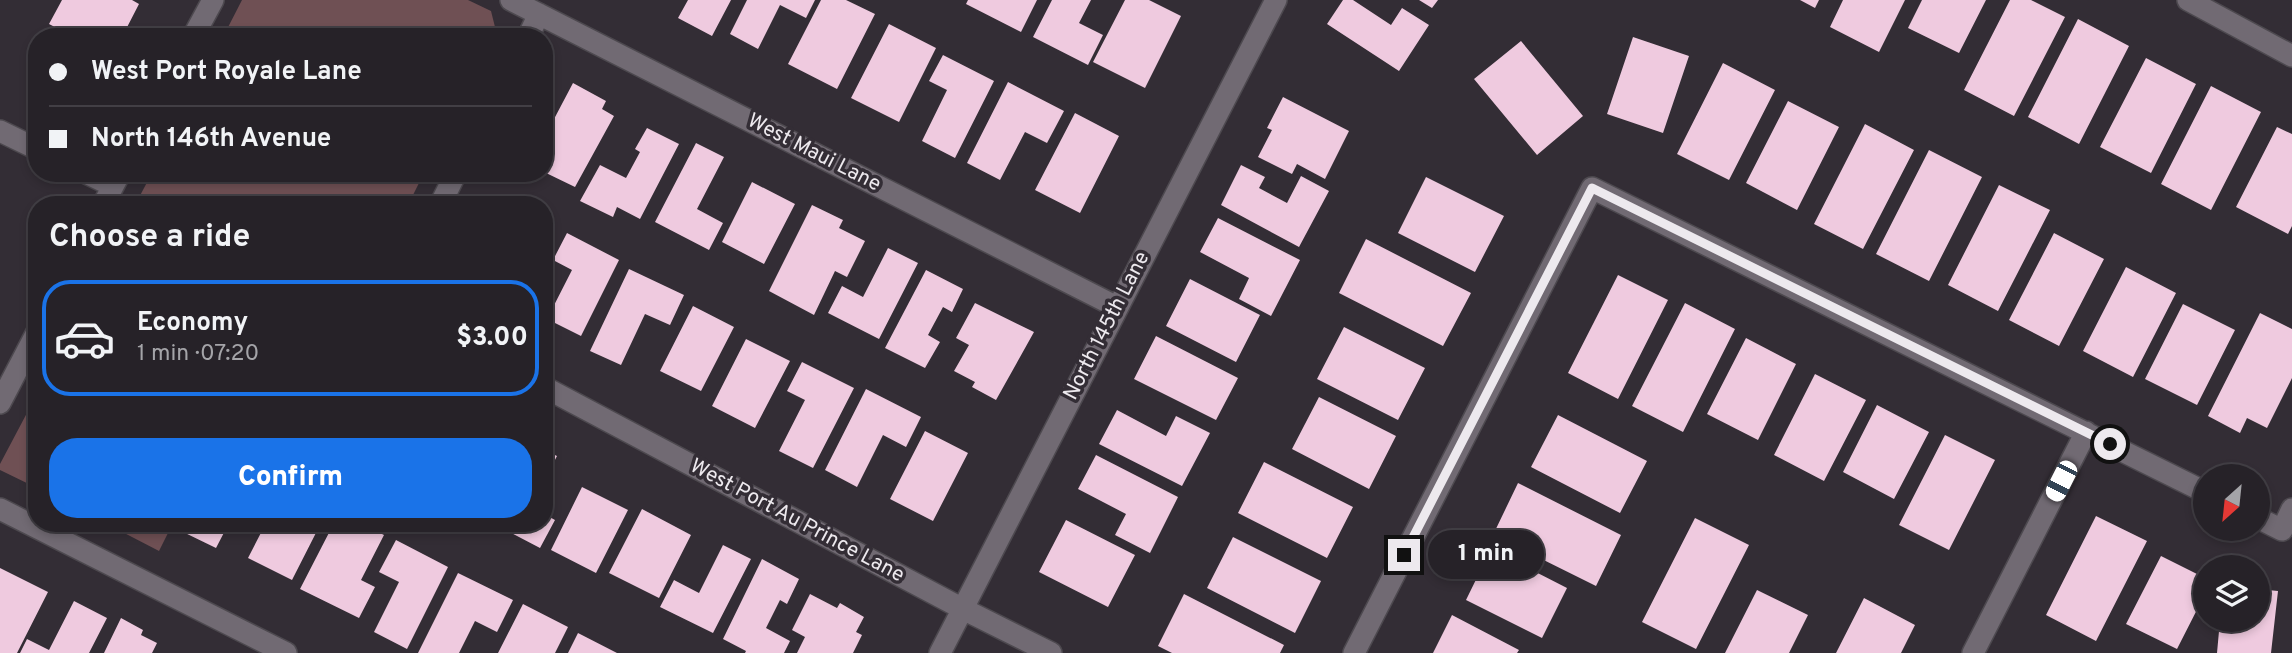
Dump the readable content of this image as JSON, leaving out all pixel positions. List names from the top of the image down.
{
  "streets": {
    "street": ["West Maui Lane", "North 145th Lane", "West Port Au Prince Lane"]
  },
  "crossings": [
    ["West Maui Lane", "North 145th Lane"],
    ["North 145th Lane", "West Port Au Prince Lane"]
  ],
  "north": "bottom left",
  "page": {
    "banner": ["West Port Royale Lane", "North 146th Avenue"],
    "heading": "Choose a ride",
    "list": [
      {
        "name": "Economy",
        "note": "1 min · 07:20",
        "value": "$3.00"
      }
    ],
    "buttons": "Confirm",
    "bubble": "1 min"
  }
}
